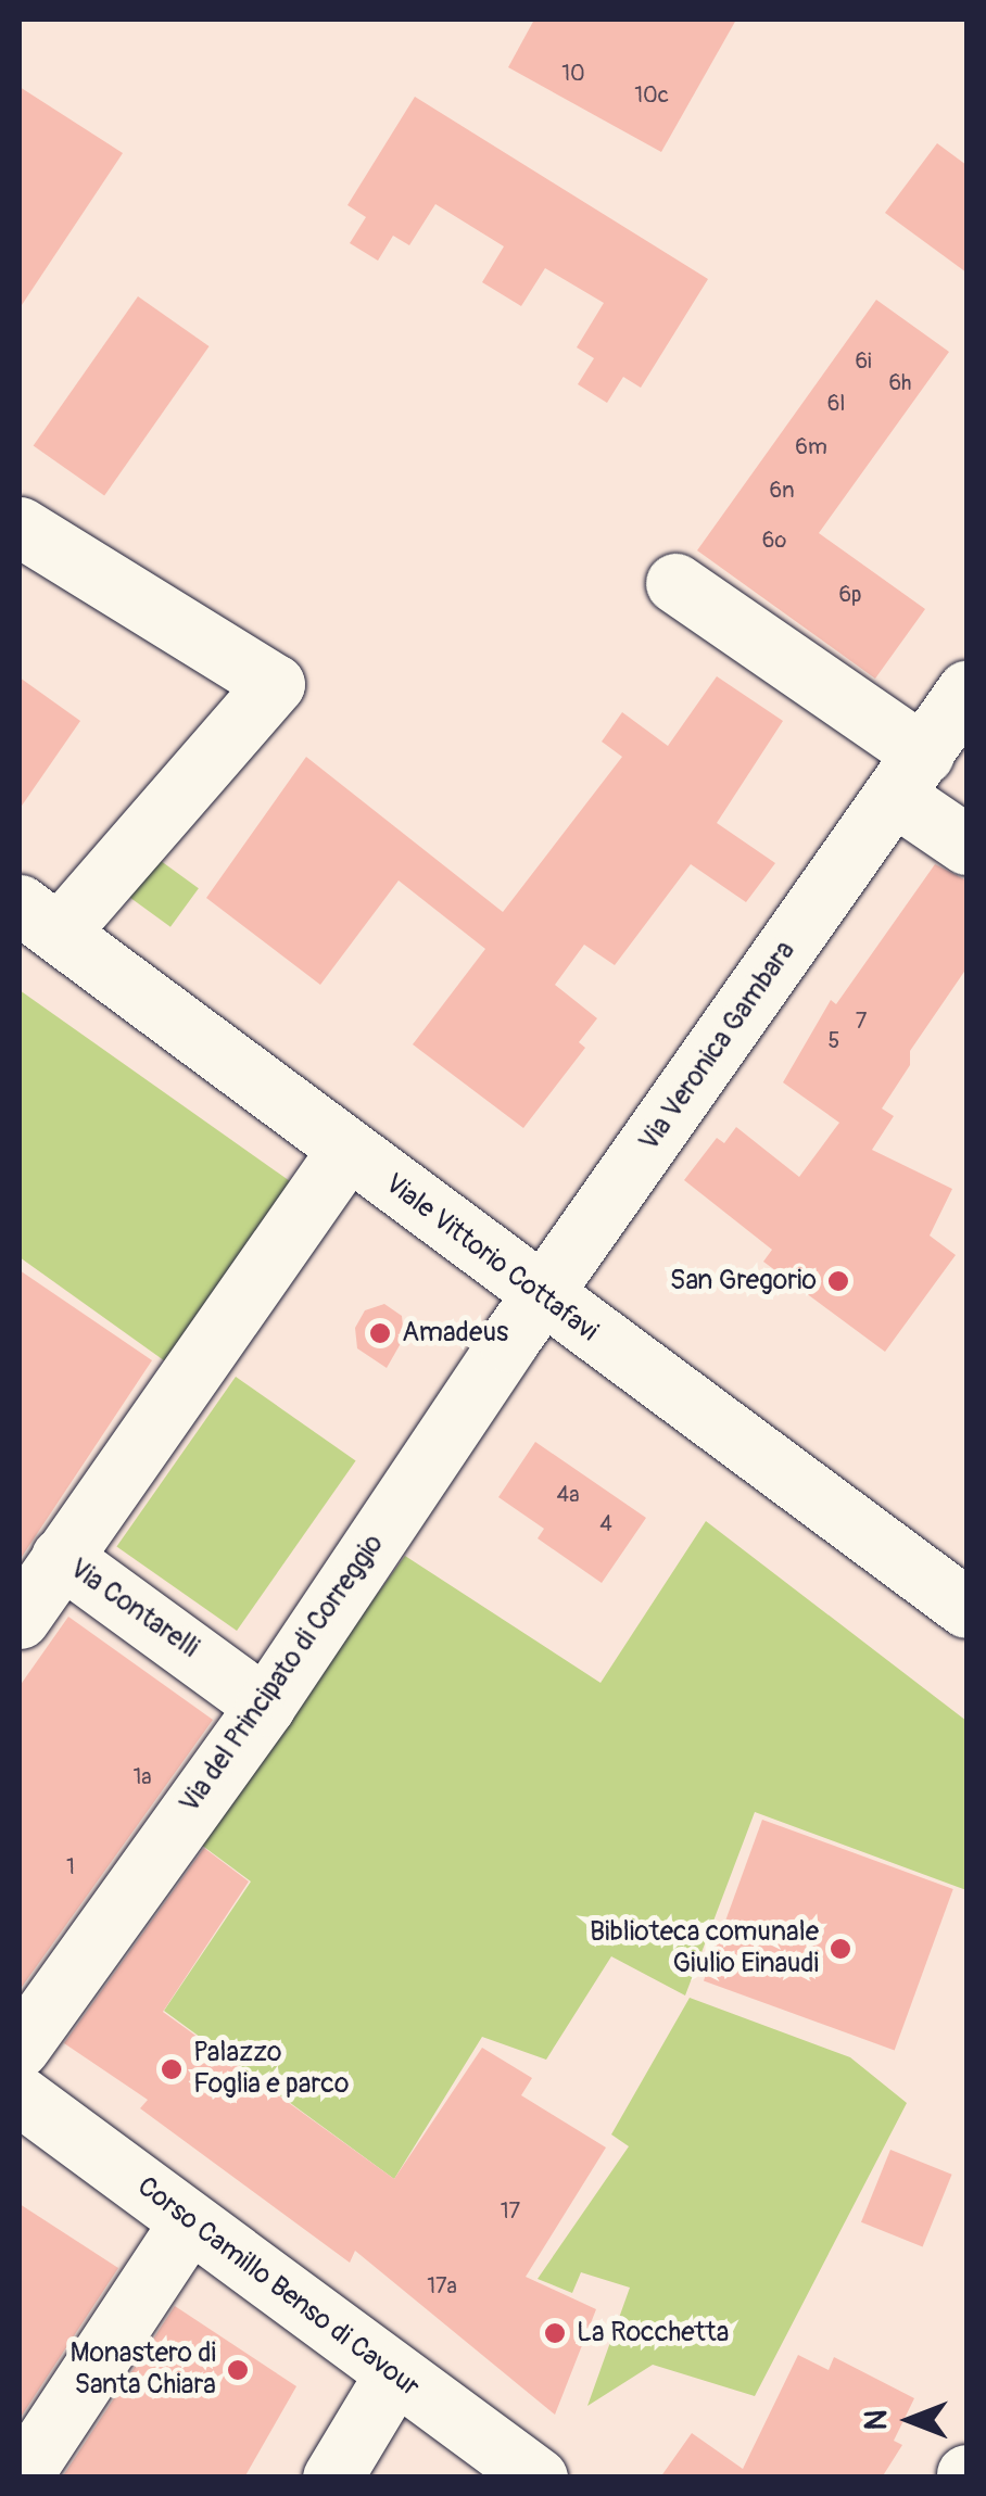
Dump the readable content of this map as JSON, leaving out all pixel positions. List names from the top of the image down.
{
  "streets": {
    "street": [
      "Via Veronica Gambara",
      "Viale Vittorio Cottafavi",
      "Via Contarelli",
      "Via del Principato di Correggio",
      "Corso Camillo Benso di Cavour"
    ]
  },
  "crossings": [
    ["Via Veronica Gambara", "Viale Vittorio Cottafavi"],
    ["Via Veronica Gambara", "Via del Principato di Correggio"],
    ["Viale Vittorio Cottafavi", "Via del Principato di Correggio"],
    ["Via Contarelli", "Via del Principato di Correggio"]
  ],
  "places": [
    "San Gregorio",
    "Amadeus",
    "Biblioteca comunale Giulio Einaudi",
    "Palazzo Foglia e parco",
    "La Rocchetta",
    "Monastero di Santa Chiara"
  ],
  "house_numbers": [
    "10",
    "10c",
    "6i",
    "6h",
    "6l",
    "6m",
    "6n",
    "6o",
    "6p",
    "7",
    "5",
    "4a",
    "4",
    "1a",
    "1",
    "17",
    "17a"
  ],
  "north": "left"
}
